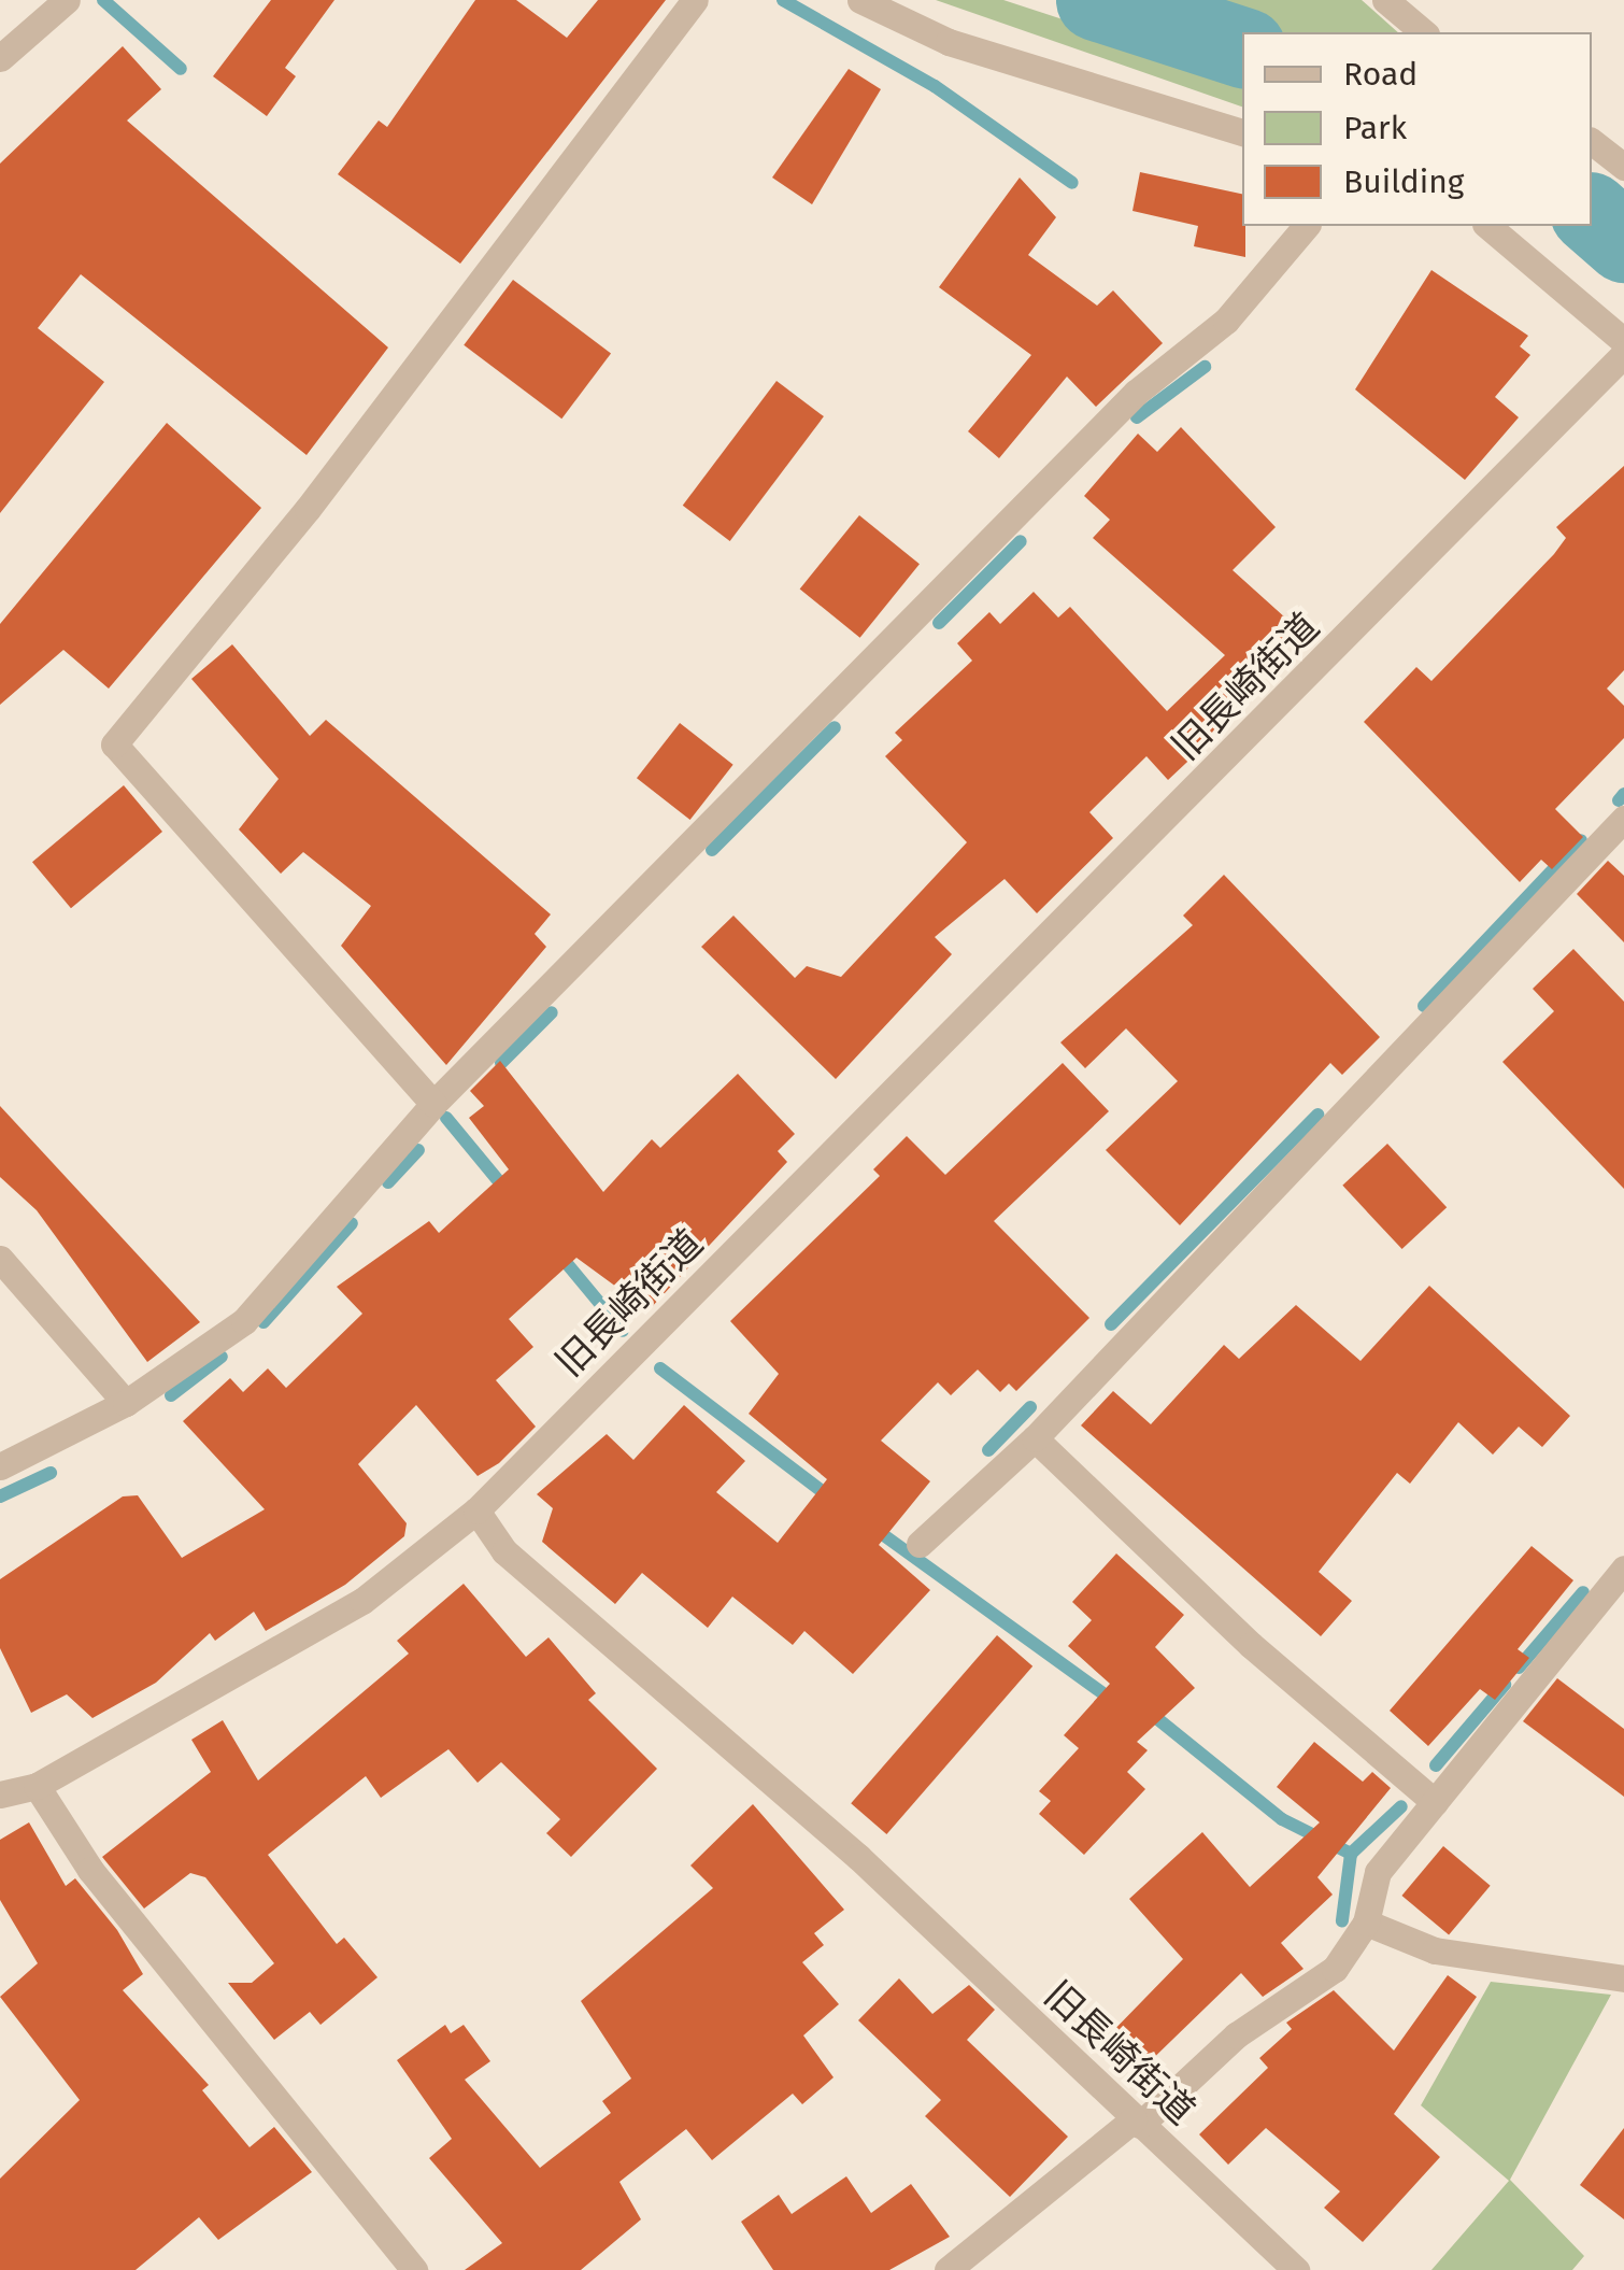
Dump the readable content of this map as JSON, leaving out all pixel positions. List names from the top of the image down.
{
  "streets": {
    "street": ["旧長崎街道"]
  },
  "legend": ["Road", "Park", "Building"]
}
